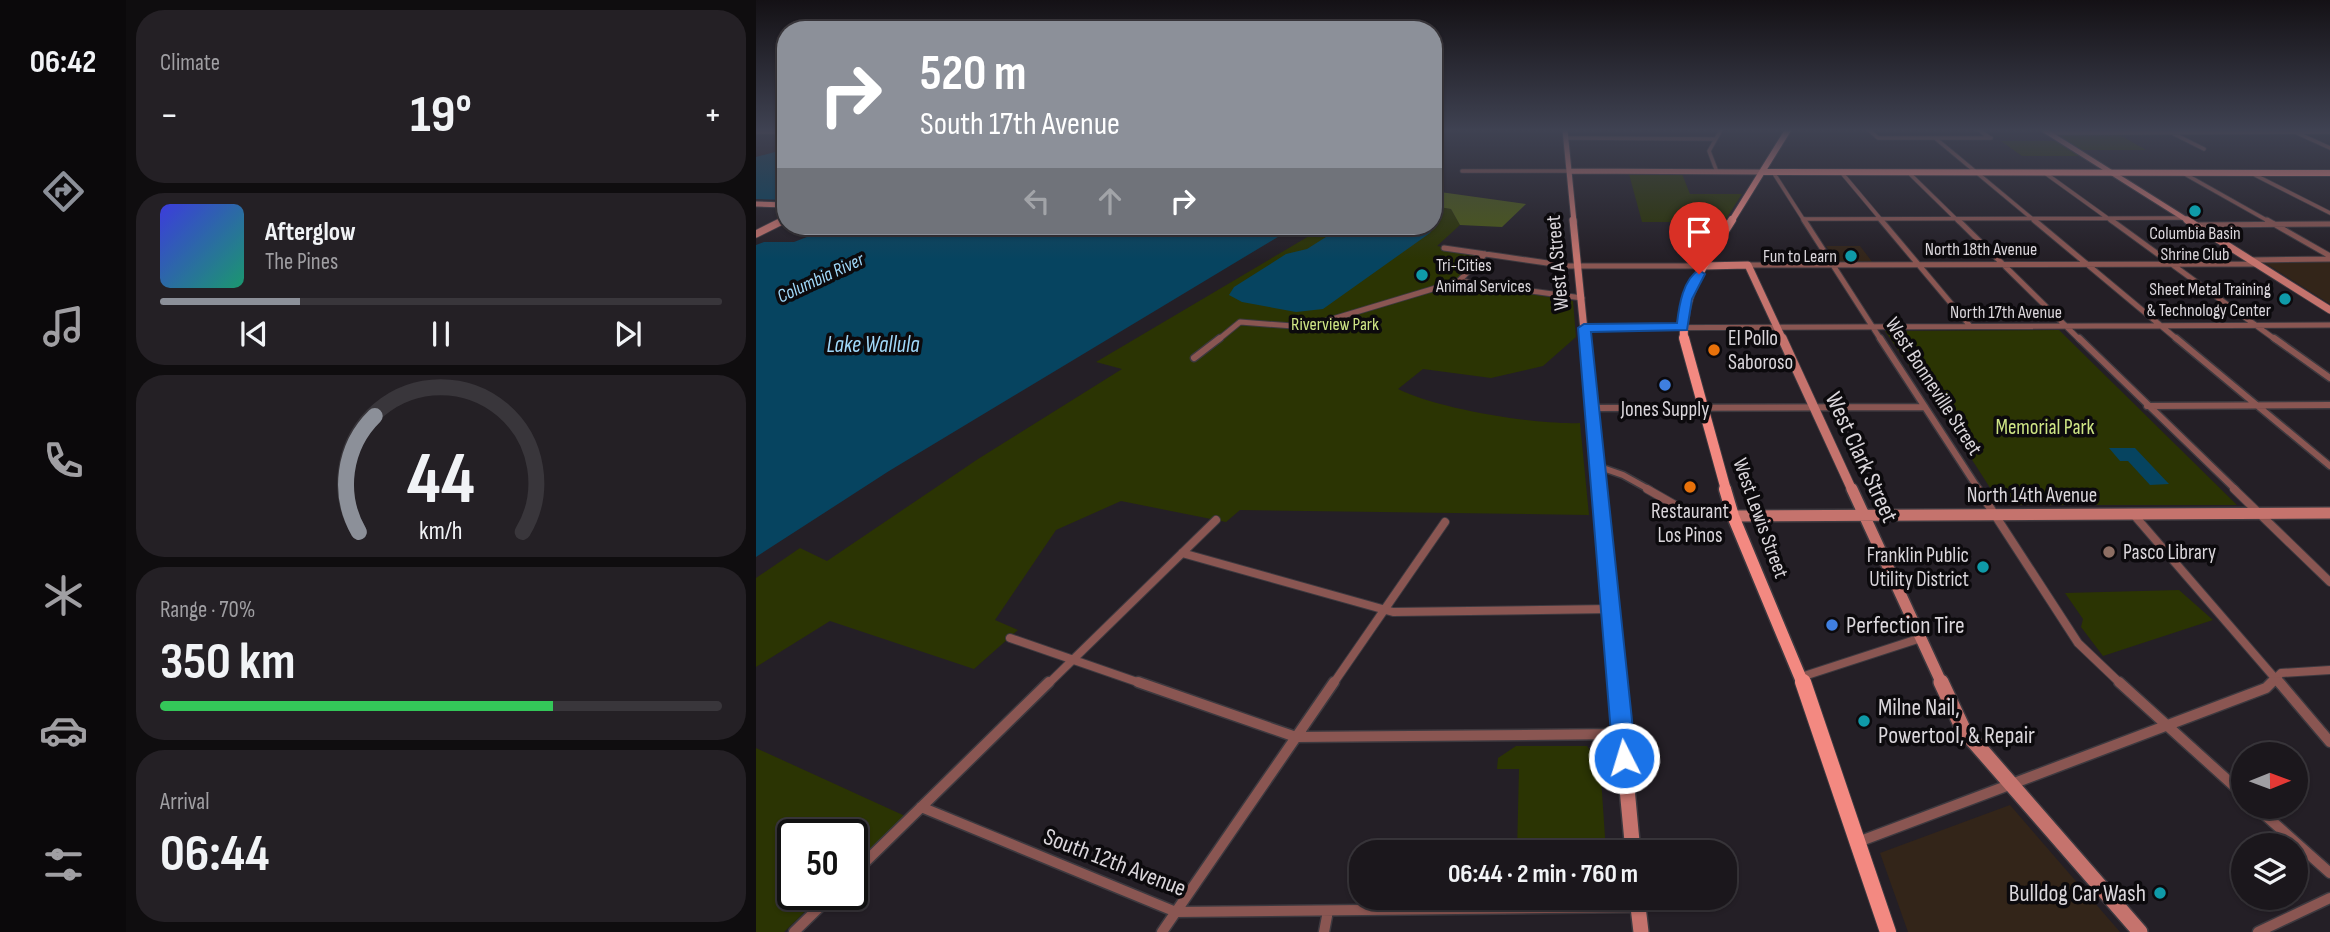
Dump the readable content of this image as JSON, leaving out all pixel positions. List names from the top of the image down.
{
  "streets": {
    "main road": ["West Lewis Street"],
    "street": [
      "North 18th Avenue",
      "West A Street",
      "North 17th Avenue",
      "West Bonneville Street",
      "West Clark Street",
      "North 14th Avenue",
      "South 12th Avenue"
    ]
  },
  "crossings": [
    ["North 18th Avenue", "West Bonneville Street"],
    ["North 18th Avenue", "West Clark Street"],
    ["North 18th Avenue", "West Lewis Street"],
    ["West A Street", "North 17th Avenue"],
    ["North 17th Avenue", "West Bonneville Street"],
    ["North 17th Avenue", "West Clark Street"],
    ["North 17th Avenue", "West Lewis Street"],
    ["West Bonneville Street", "North 14th Avenue"],
    ["West Clark Street", "North 14th Avenue"],
    ["North 14th Avenue", "West Lewis Street"]
  ],
  "water": ["Columbia River", "Lake Wallula"],
  "parks": ["Riverview Park", "Memorial Park"],
  "places": [
    "Columbia Basin Shrine Club",
    "Fun to Learn",
    "Tri-Cities Animal Services",
    "Sheet Metal Training & Technology Center",
    "El Pollo Saboroso",
    "Jones Supply",
    "Restaurant Los Pinos",
    "Pasco Library",
    "Franklin Public Utility District",
    "Perfection Tire",
    "Milne Nail, Powertool, & Repair",
    "Bulldog Car Wash"
  ],
  "north": "right",
  "page": {
    "tabs": "06:42",
    "tile": [
      "Climate",
      ["Range · 70%", "350 km"],
      ["Arrival", "06:44"]
    ],
    "turn": ["520 m", "South 17th Avenue"],
    "heat": ["−", "19°", "+"],
    "song": ["Afterglow", "The Pines"],
    "limit": "50",
    "trip": "06:44 · 2 min · 760 m",
    "gauge": ["44", "km/h"]
  }
}
